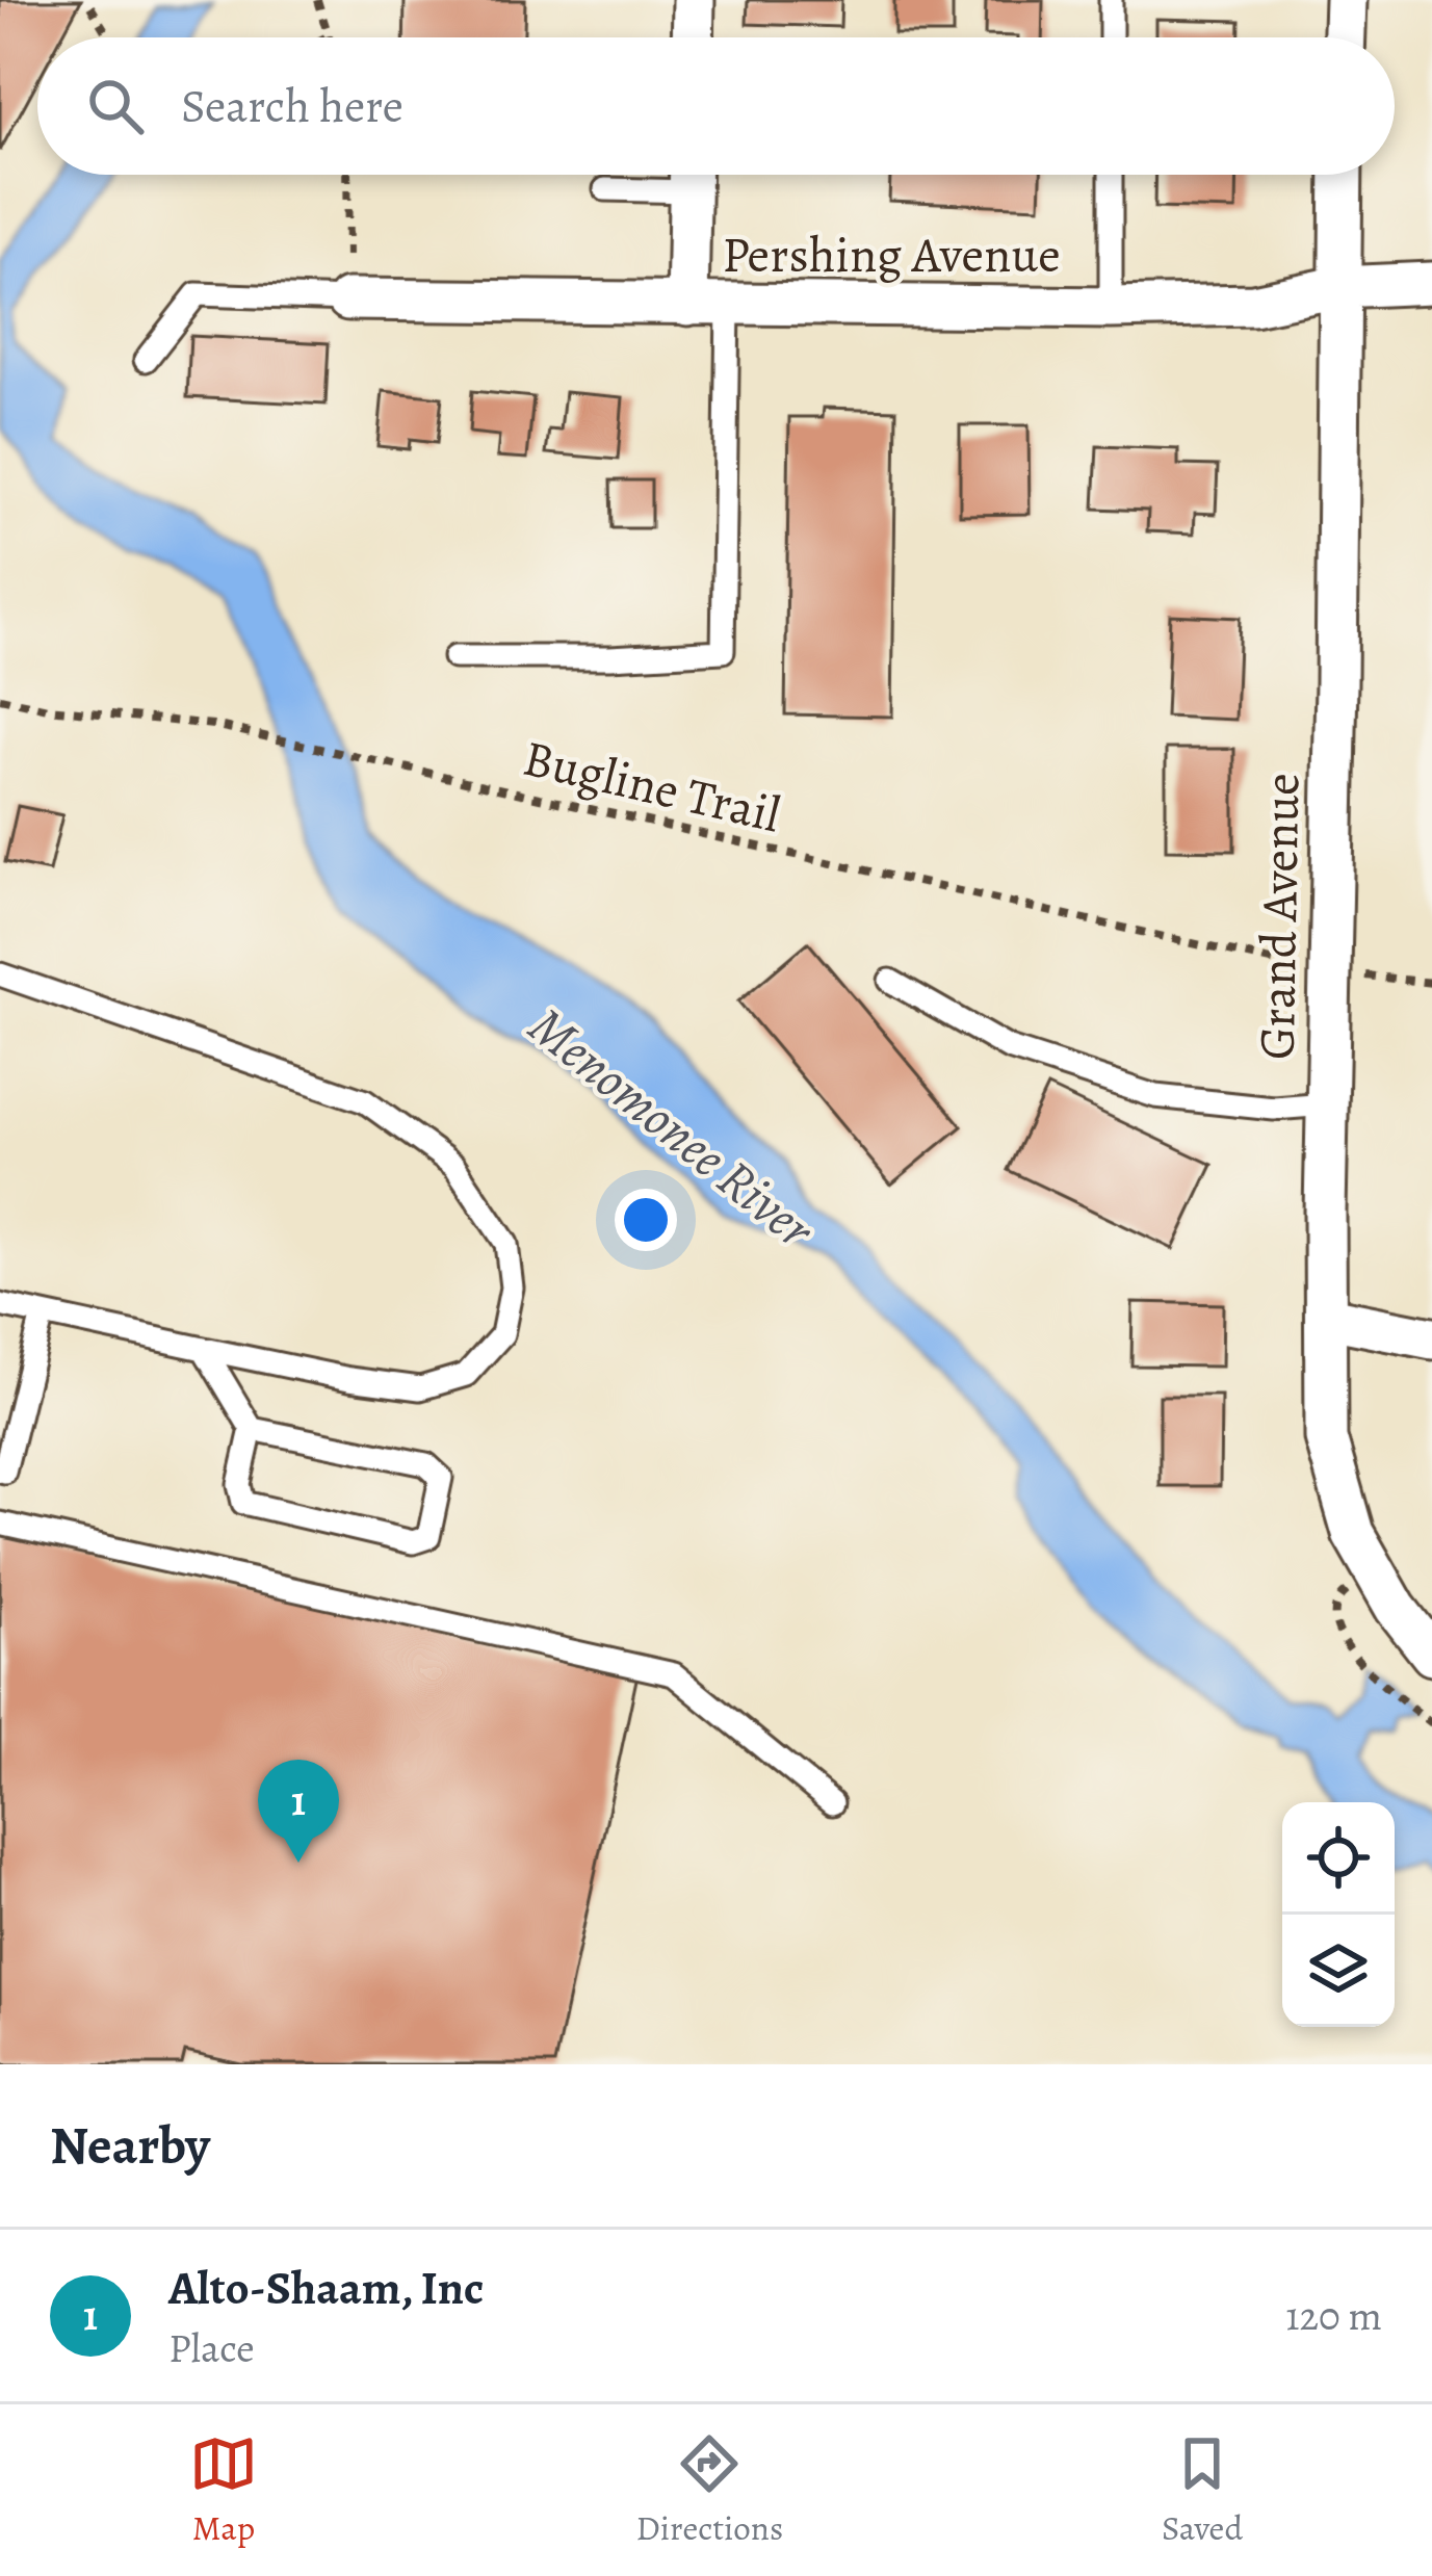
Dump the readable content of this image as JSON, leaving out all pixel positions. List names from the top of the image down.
{
  "streets": {
    "street": ["Pershing Avenue", "Grand Avenue"],
    "path": ["Bugline Trail"]
  },
  "crossings": [
    ["Pershing Avenue", "Grand Avenue"]
  ],
  "water": ["Menomonee River"],
  "page": {
    "search": "Search here",
    "pins": "1",
    "heading": "Nearby",
    "list": [
      {
        "mark": "1",
        "name": "Alto-Shaam, Inc",
        "note": "Place",
        "value": "120 m"
      }
    ],
    "nav": ["Map", "Directions", "Saved"]
  }
}
